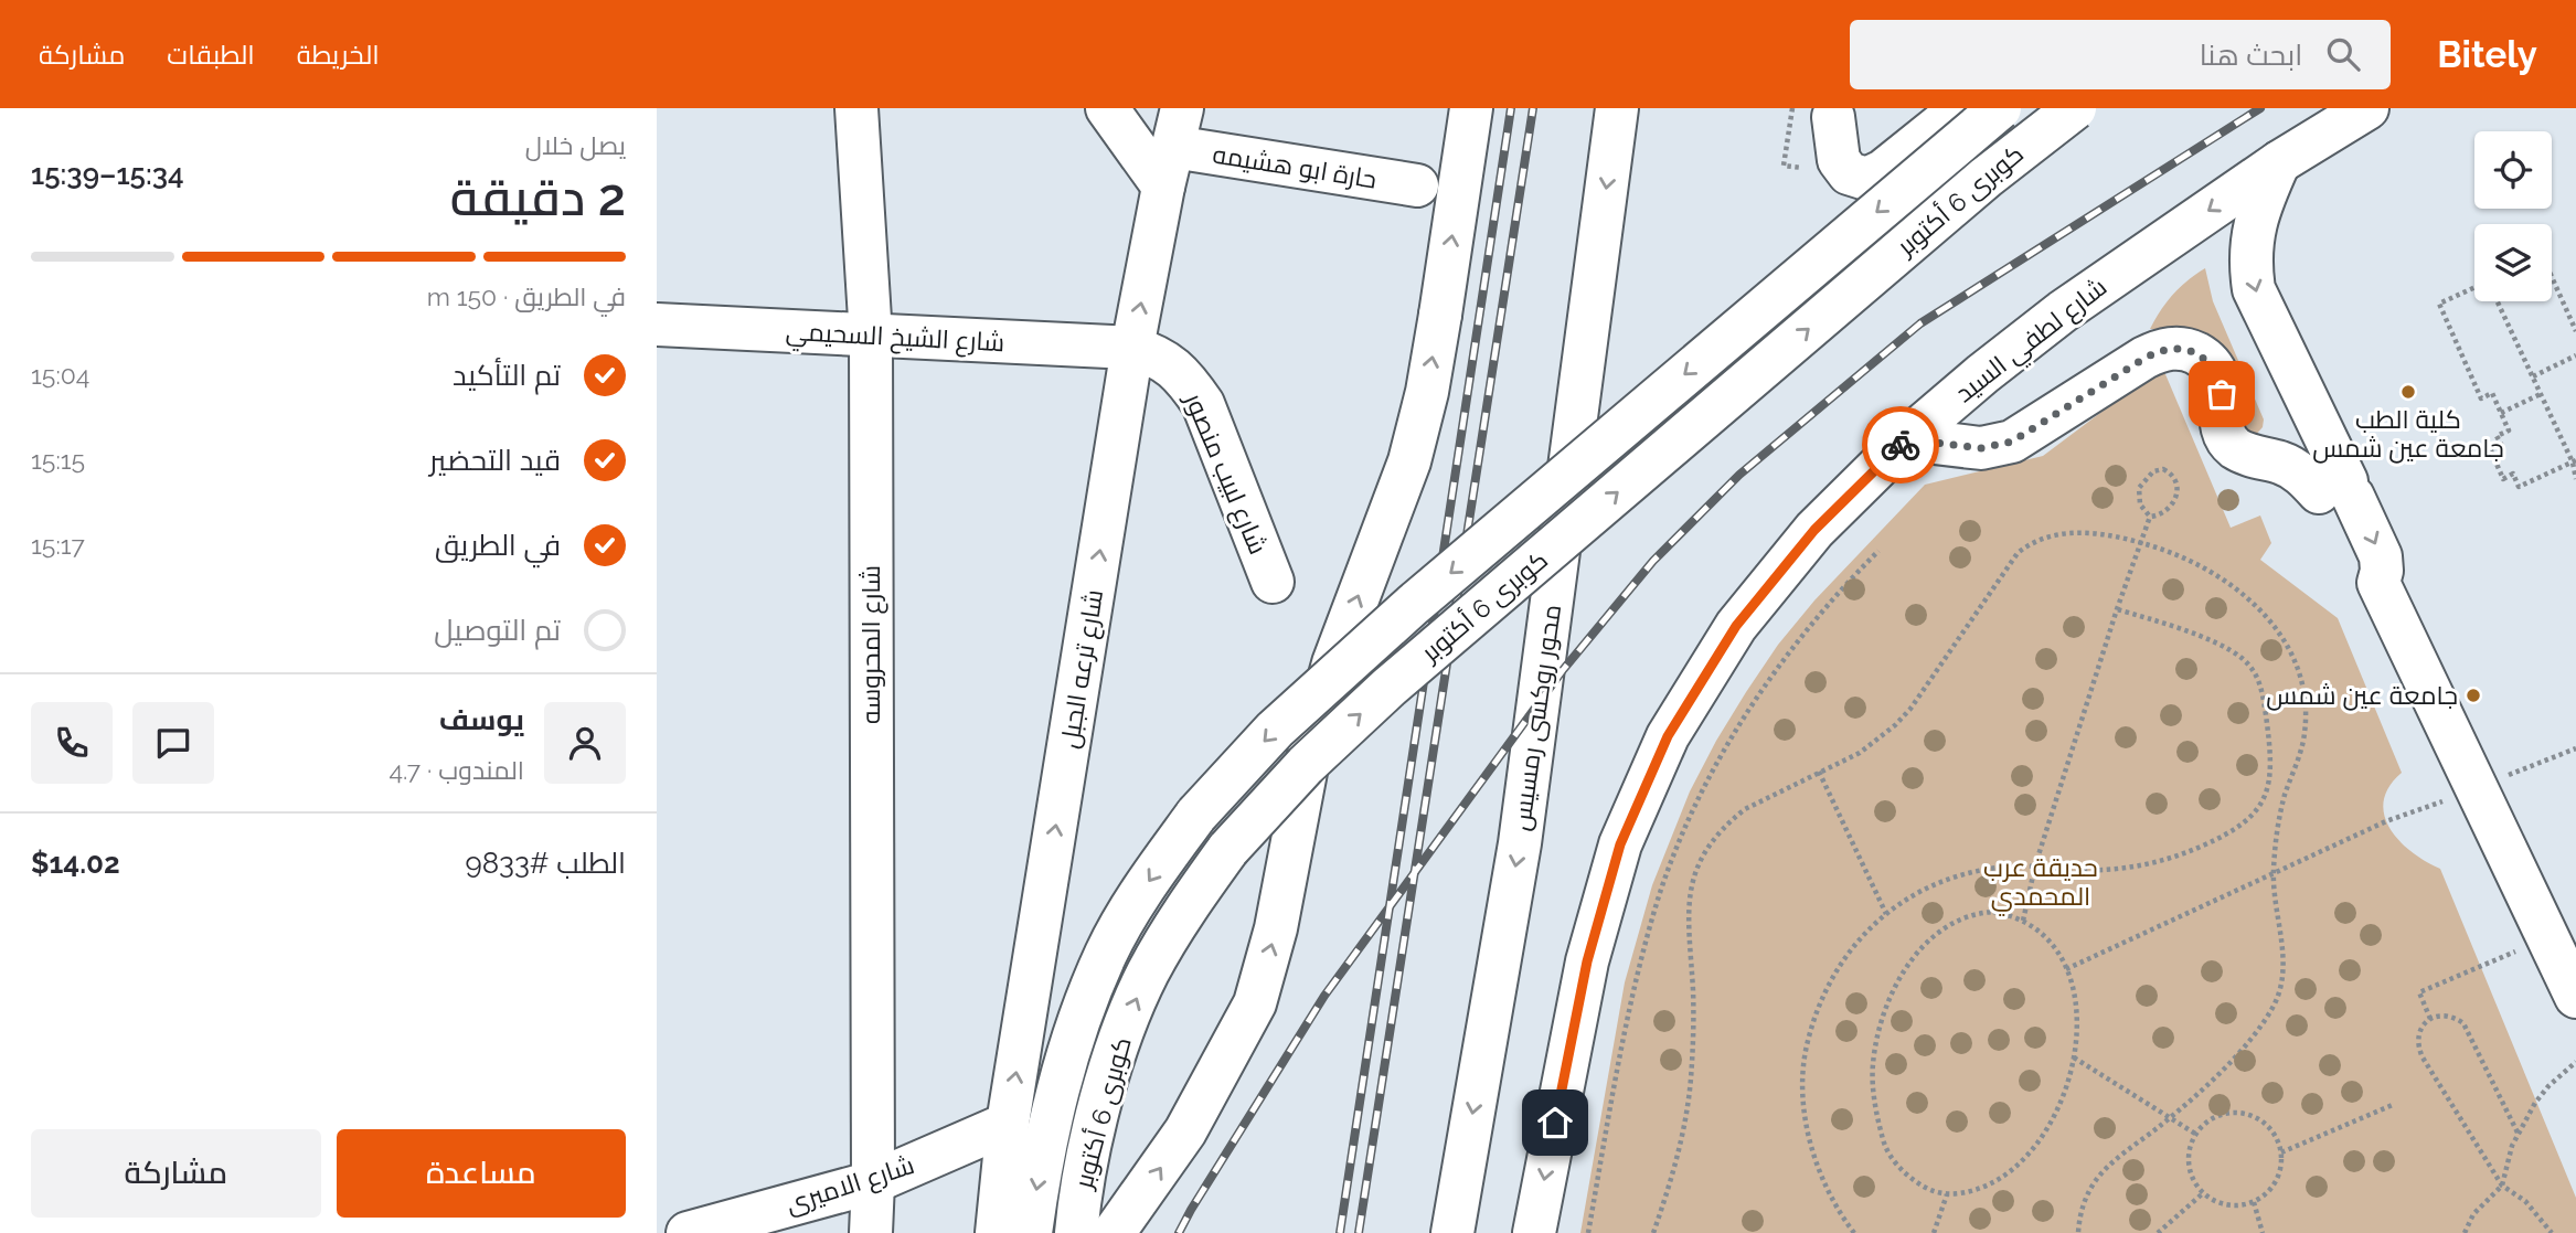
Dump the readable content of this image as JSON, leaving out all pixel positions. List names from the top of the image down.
{
  "streets": {
    "main road": [
      "حارة ابو هشيمه",
      "كوبرى 6 أكتوبر",
      "شارع الشيخ السحيمي",
      "شارع لطفي السيد",
      "شارع لبيب منصور",
      "شارع المحروسه",
      "شارع ترعه الجبل",
      "محور روكسى رمسيس",
      "شارع الاميرى"
    ]
  },
  "crossings": [
    ["حارة ابو هشيمه", "شارع ترعه الجبل"],
    ["شارع الشيخ السحيمي", "شارع لبيب منصور"],
    ["شارع الشيخ السحيمي", "شارع المحروسه"],
    ["شارع الشيخ السحيمي", "شارع ترعه الجبل"],
    ["شارع لبيب منصور", "شارع ترعه الجبل"],
    ["شارع المحروسه", "شارع الاميرى"],
    ["شارع ترعه الجبل", "شارع الاميرى"]
  ],
  "parks": ["حديقة عرب المحمدي"],
  "places": ["كلية الطب جامعة عين شمس", "جامعة عين شمس"],
  "page": {
    "header": "Bitely",
    "search": "ابحث هنا",
    "nav": ["الخريطة", "الطبقات", "مشاركة"],
    "heading": ["2 دقيقة", "يصل خلال", "15:34–15:39"],
    "panel": [
      "يوسف",
      "المندوب · 4.7",
      "الطلب #9833",
      "$14.02"
    ],
    "bar": "في الطريق · 150 m",
    "list": [
      ["تم التأكيد", "15:04"],
      ["قيد التحضير", "15:15"],
      ["في الطريق", "15:17"],
      "تم التوصيل"
    ],
    "buttons": ["مساعدة", "مشاركة"]
  }
}
